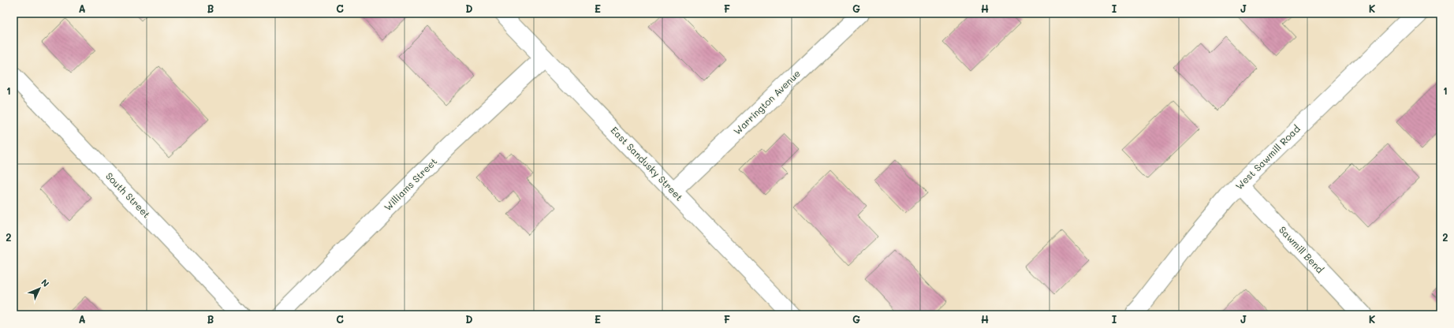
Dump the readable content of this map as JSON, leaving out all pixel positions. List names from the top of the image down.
{
  "streets": {
    "street": [
      "Warrington Avenue",
      "West Sawmill Road",
      "East Sandusky Street",
      "Williams Street",
      "South Street",
      "Sawmill Bend"
    ]
  },
  "crossings": [
    ["Warrington Avenue", "East Sandusky Street"],
    ["West Sawmill Road", "Sawmill Bend"],
    ["East Sandusky Street", "Williams Street"]
  ],
  "north": "top right",
  "grid": {
    "columns": [
      "A",
      "B",
      "C",
      "D",
      "E",
      "F",
      "G",
      "H",
      "I",
      "J",
      "K"
    ],
    "rows": ["1", "2"]
  }
}
